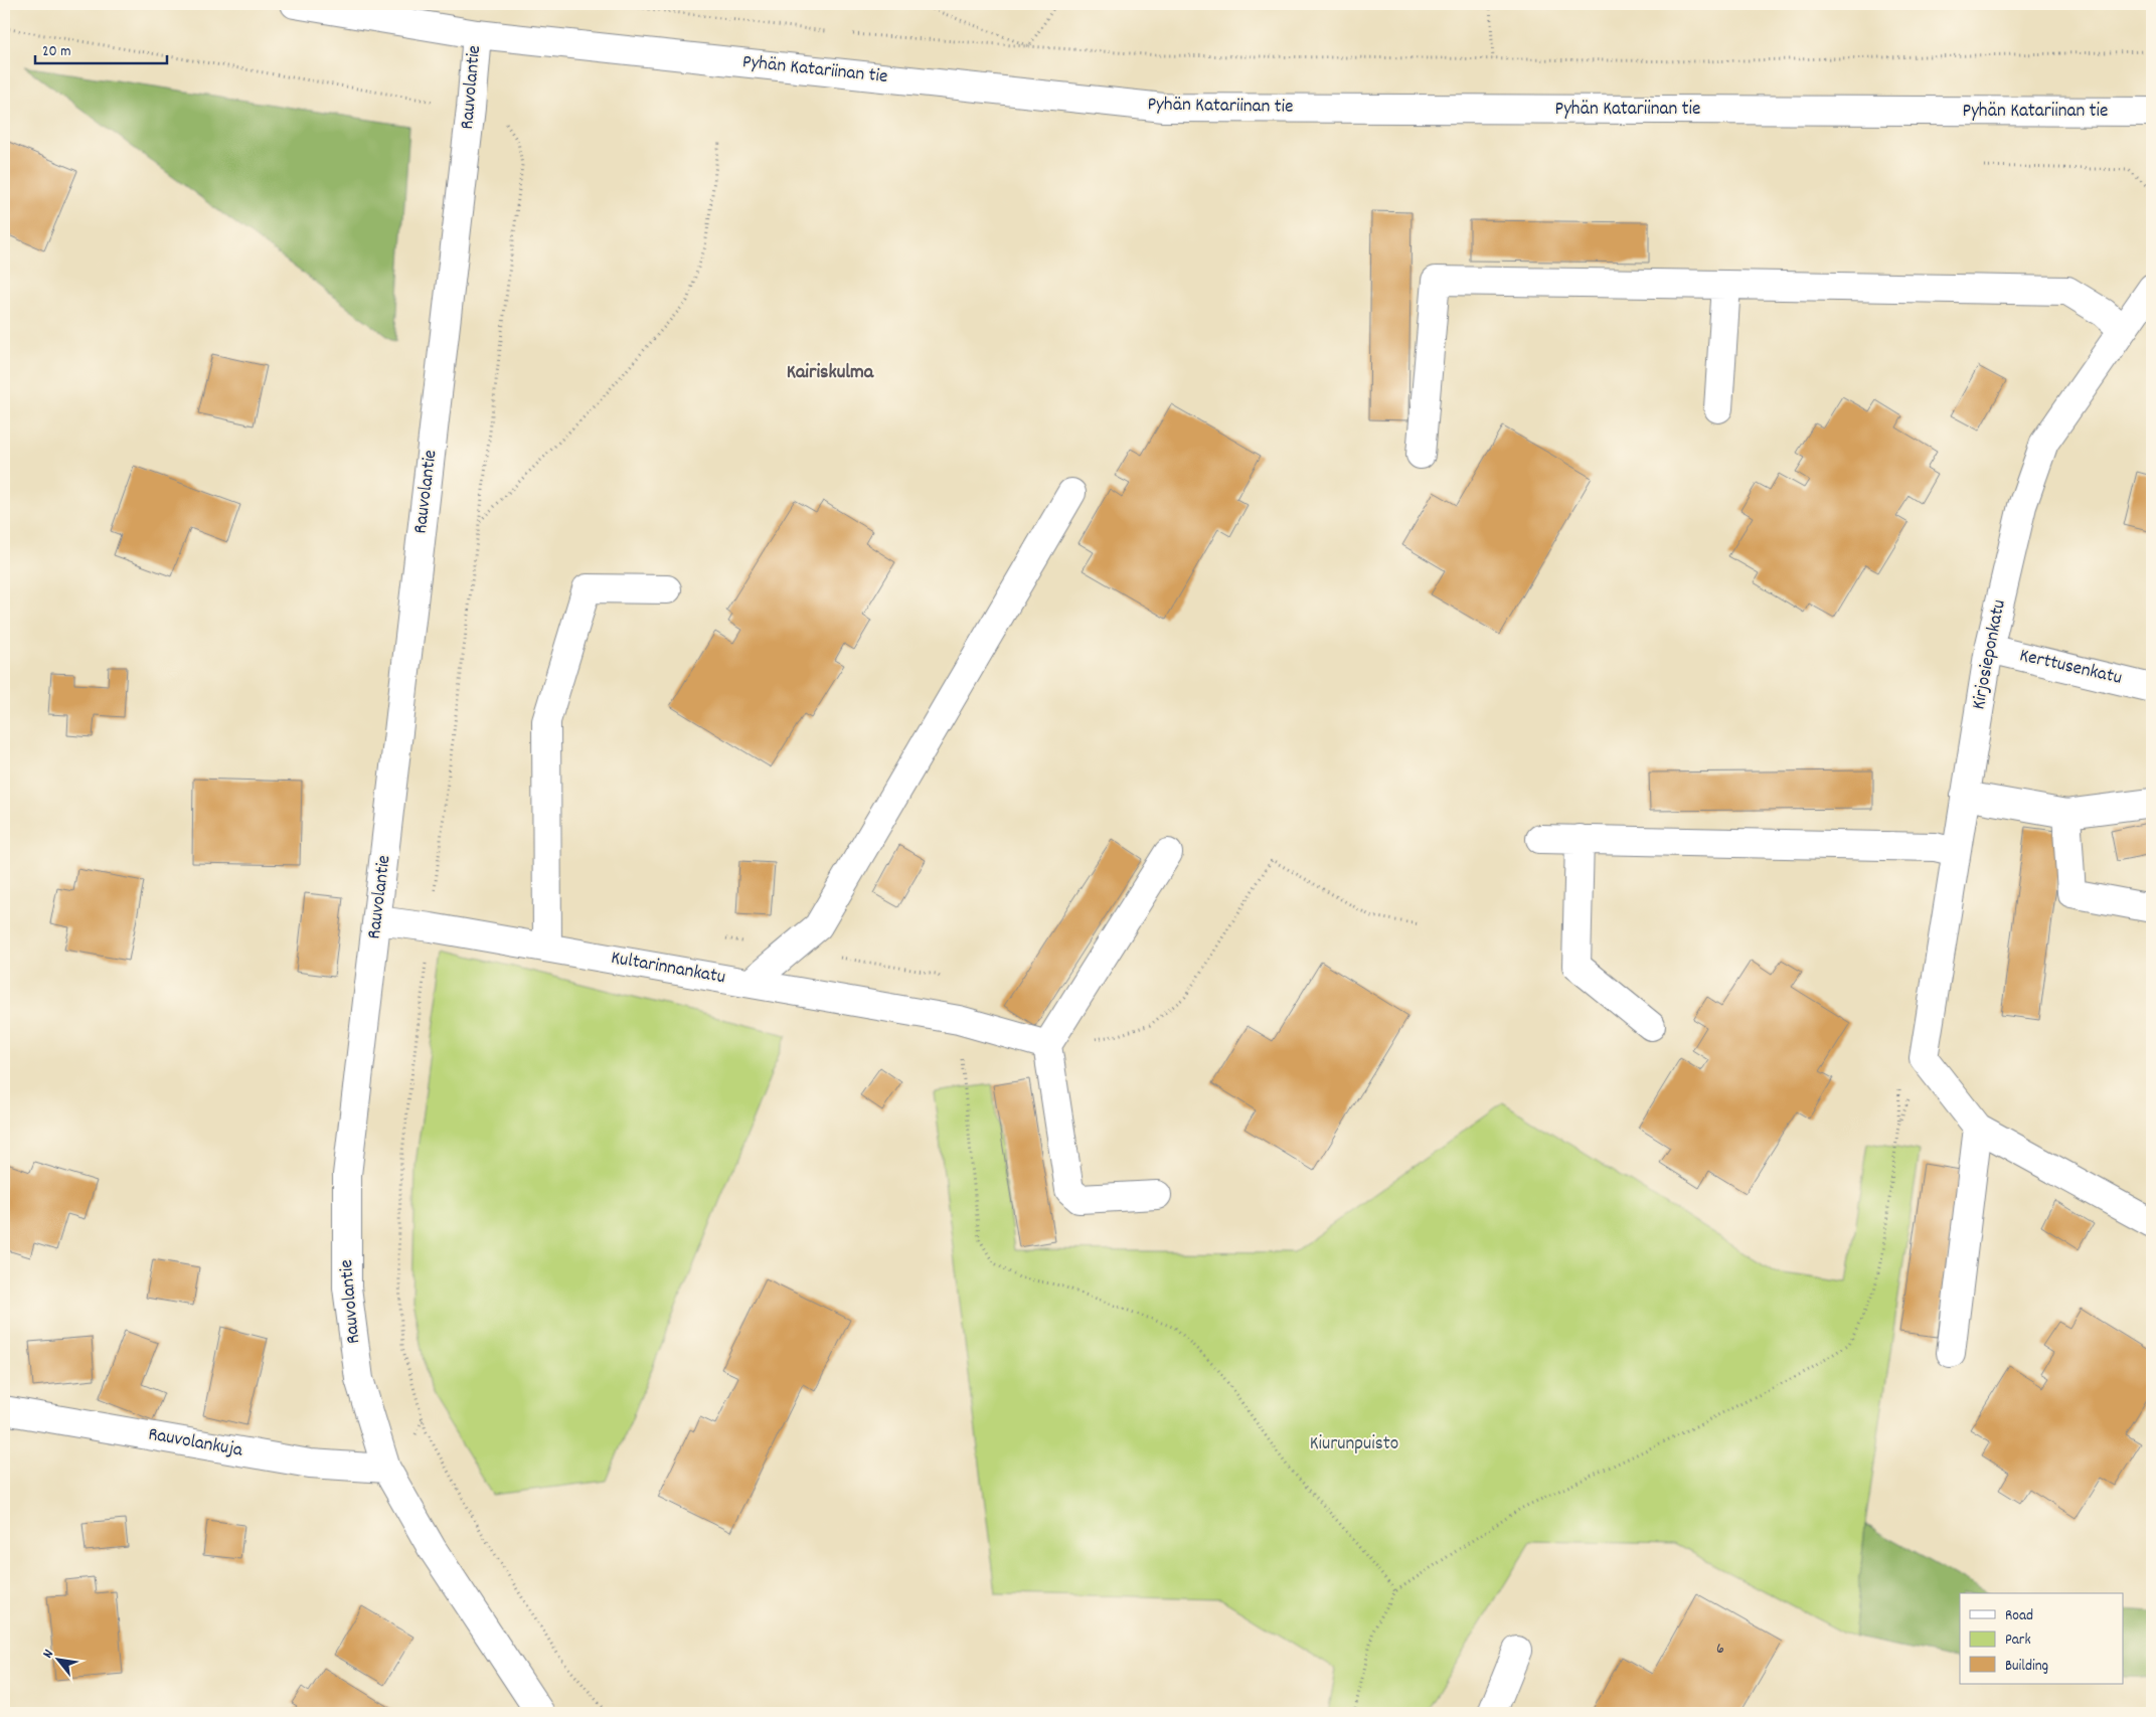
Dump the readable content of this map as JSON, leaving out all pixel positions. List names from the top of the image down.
{
  "streets": {
    "street": [
      "Pyhän Katariinan tie",
      "Rauvolantie",
      "Kirjosieponkatu",
      "Kerttusenkatu",
      "Kultarinnankatu",
      "Rauvolankuja"
    ]
  },
  "crossings": [
    ["Pyhän Katariinan tie", "Rauvolantie"],
    ["Rauvolantie", "Kultarinnankatu"],
    ["Rauvolantie", "Rauvolankuja"],
    ["Kirjosieponkatu", "Kerttusenkatu"]
  ],
  "districts": ["Kairiskulma"],
  "parks": ["Kiurunpuisto"],
  "house_numbers": ["6"],
  "legend": ["Road", "Park", "Building"],
  "scale_bar": "20 m",
  "north": "top left"
}
